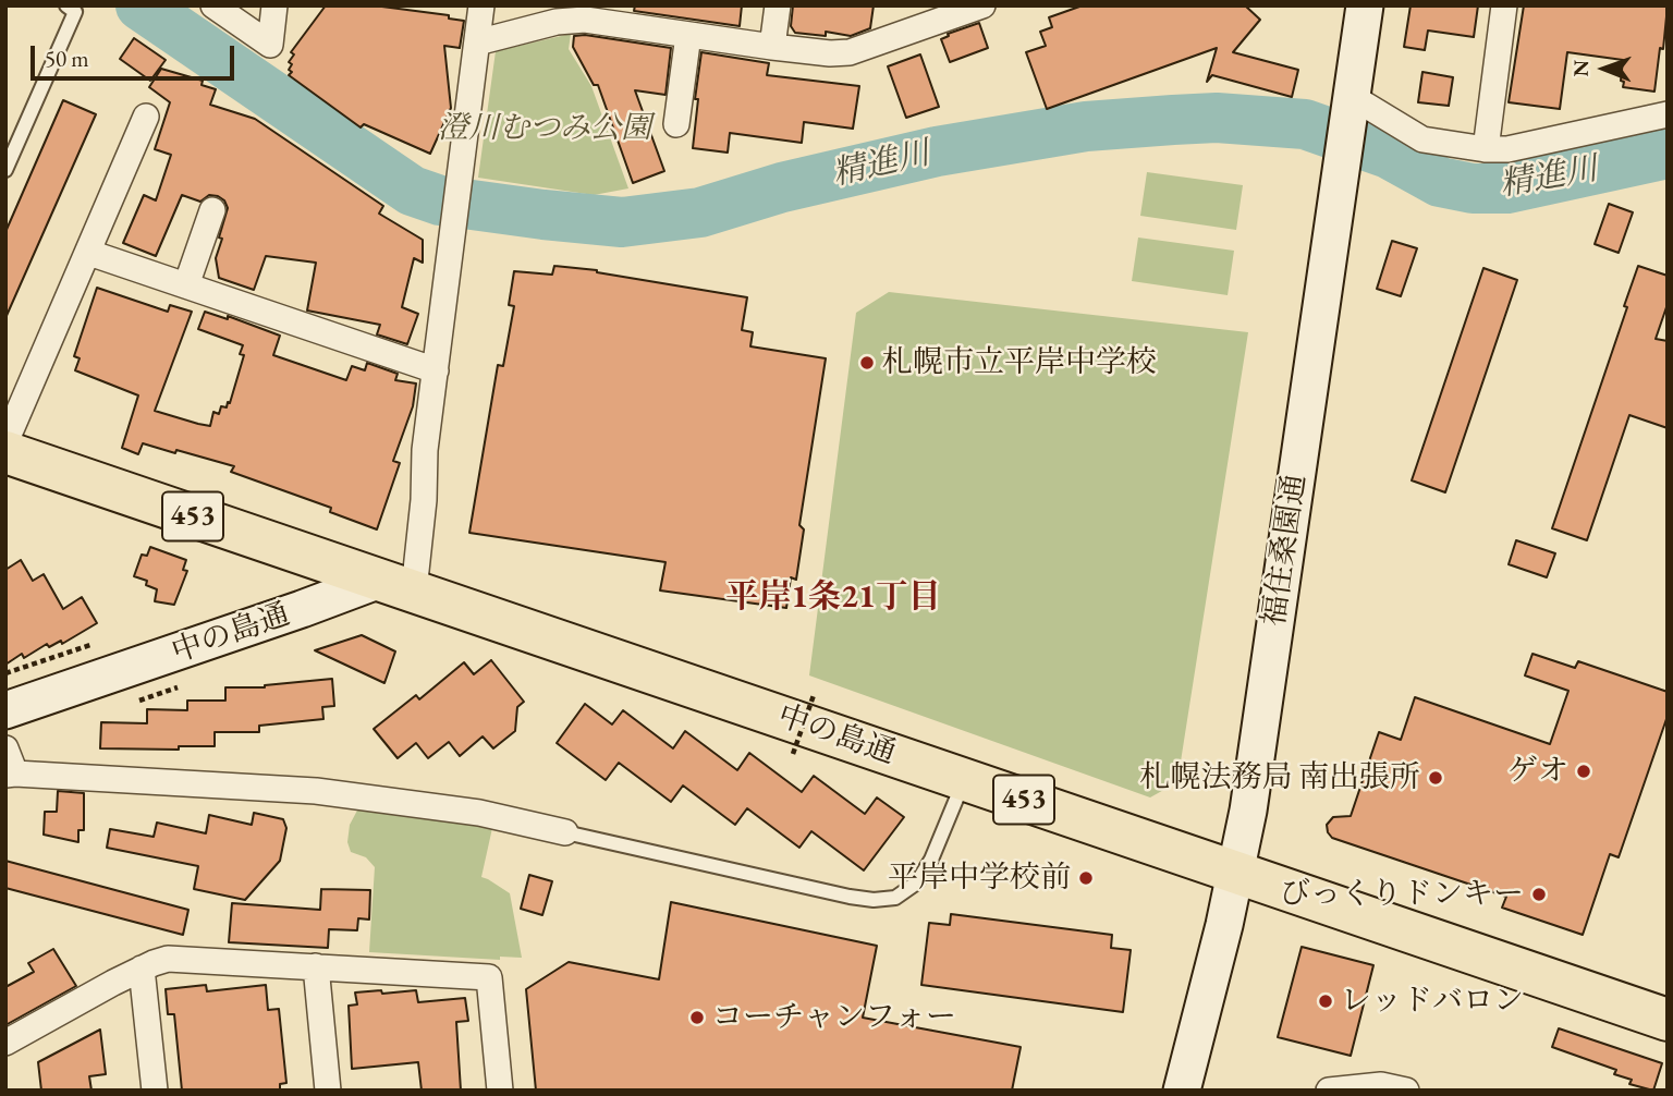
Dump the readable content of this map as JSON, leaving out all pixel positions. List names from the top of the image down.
{
  "streets": {
    "highway": ["453", "中の島通"],
    "street": ["福住桑園通"]
  },
  "crossings": [
    ["453", "中の島通"],
    ["福住桑園通", "中の島通"]
  ],
  "districts": ["平岸1条21丁目"],
  "water": ["精進川"],
  "parks": ["澄川むつみ公園"],
  "places": [
    "札幌市立平岸中学校",
    "ゲオ",
    "札幌法務局 南出張所",
    "平岸中学校前",
    "びっくりドンキー",
    "レッドバロン",
    "コーチャンフォー"
  ],
  "scale_bar": "50 m",
  "north": "left"
}
